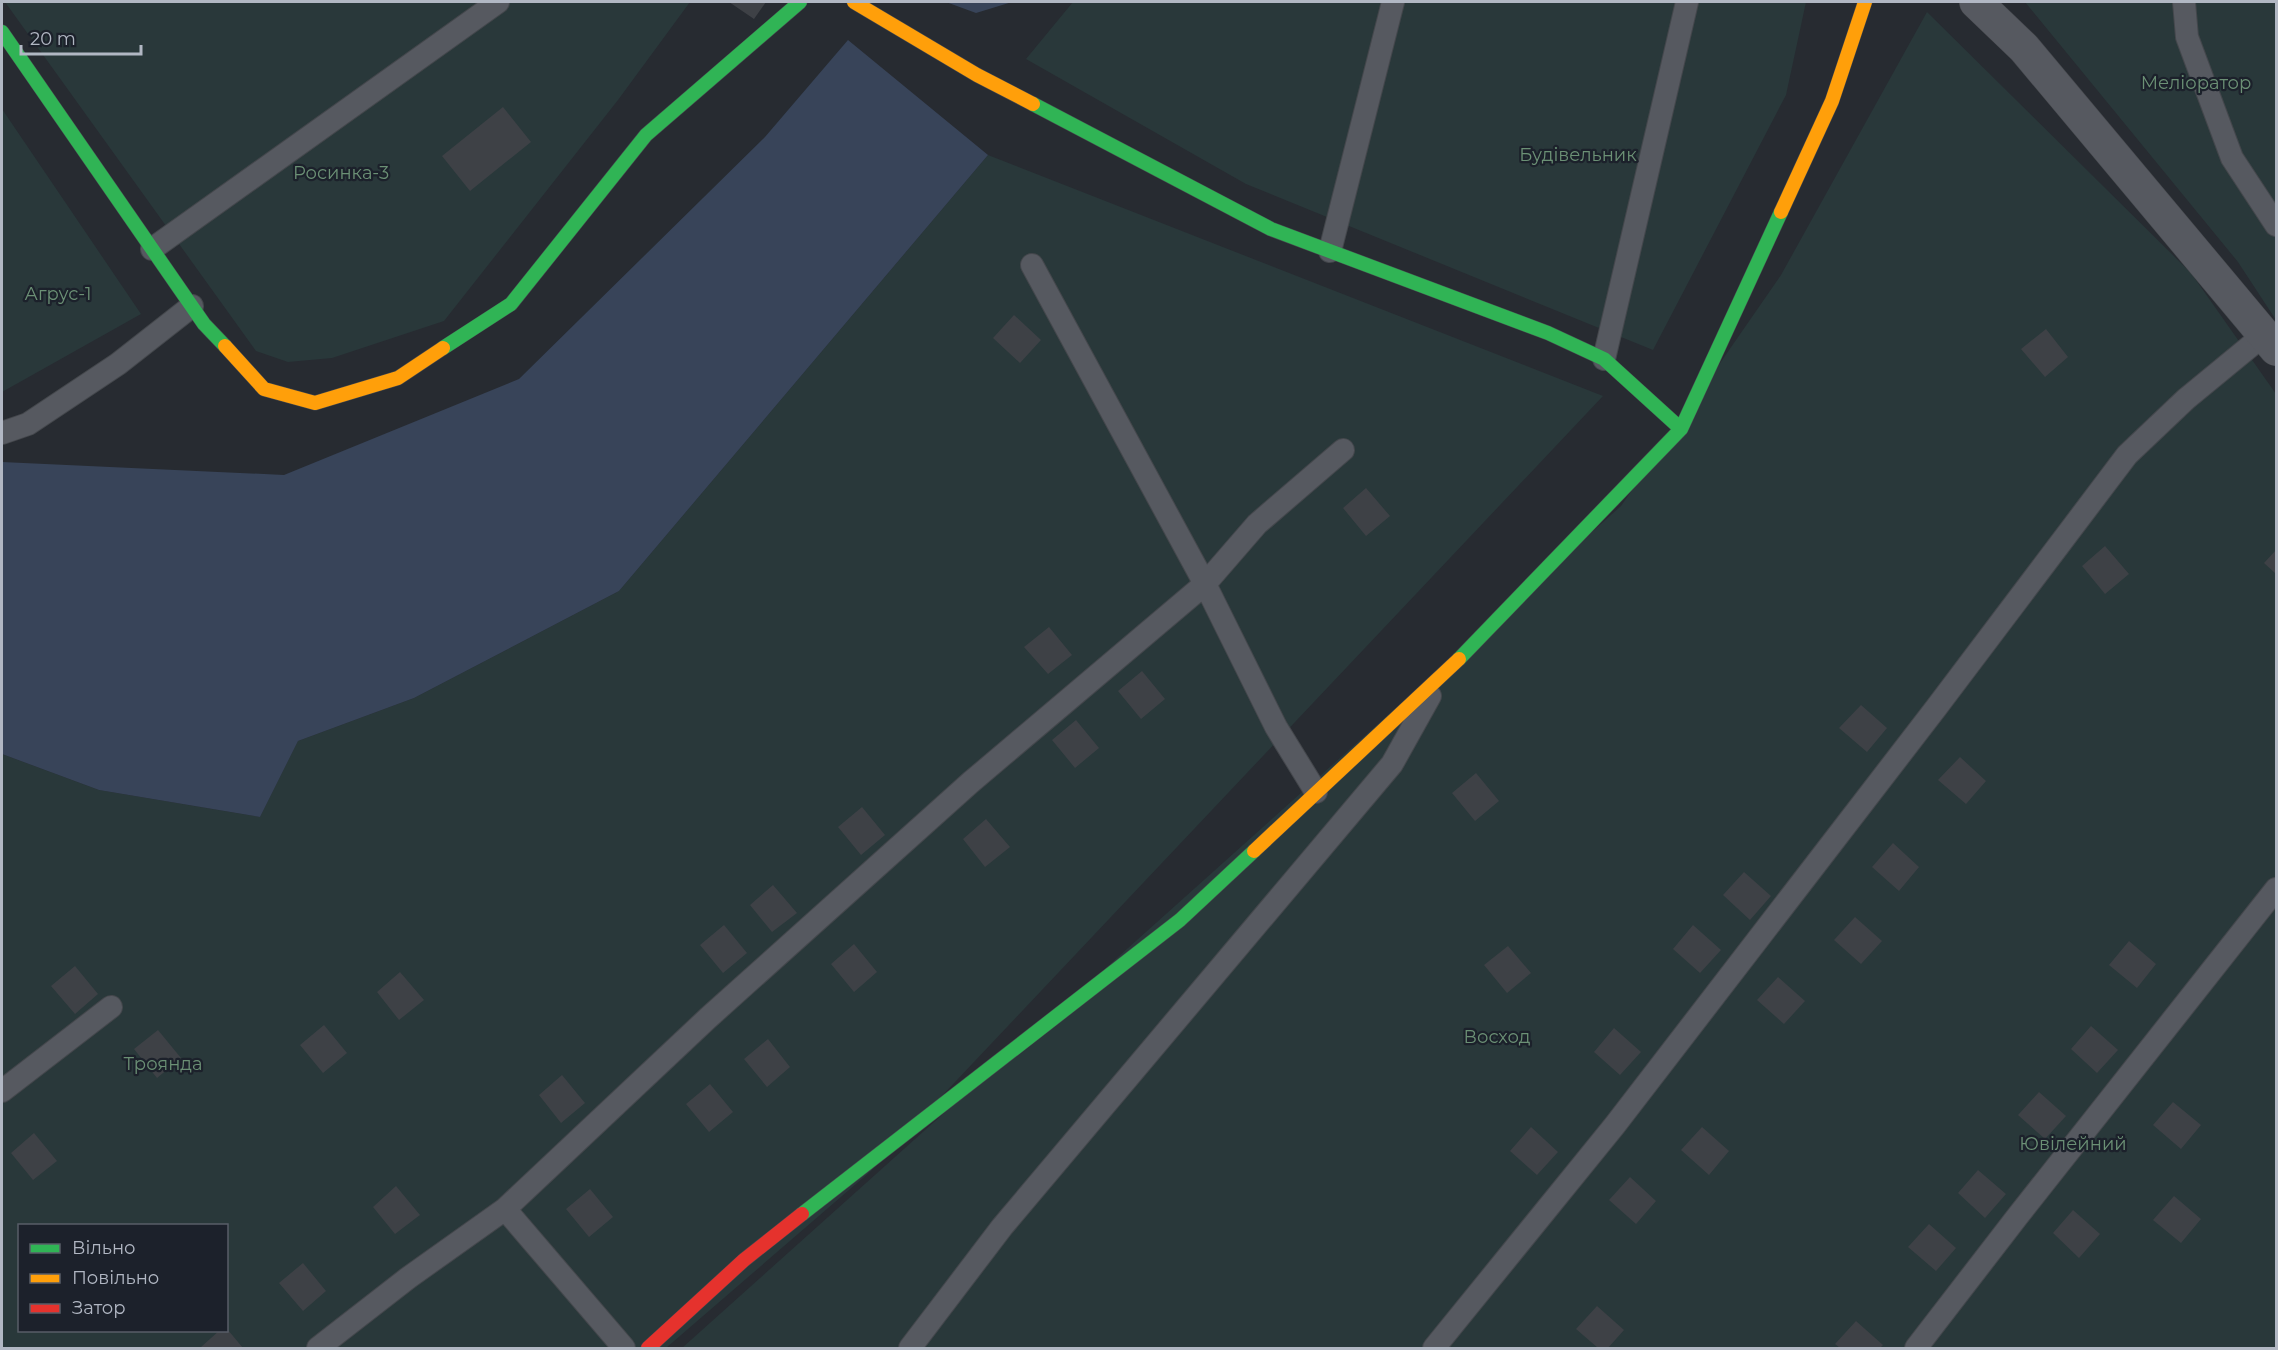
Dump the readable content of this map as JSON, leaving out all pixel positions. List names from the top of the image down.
{
  "parks": [
    "Меліоратор",
    "Будівельник",
    "Росинка-3",
    "Агрус-1",
    "Восход",
    "Троянда",
    "Ювілейний"
  ],
  "legend": ["Вільно", "Повільно", "Затор"],
  "scale_bar": "20 m"
}
